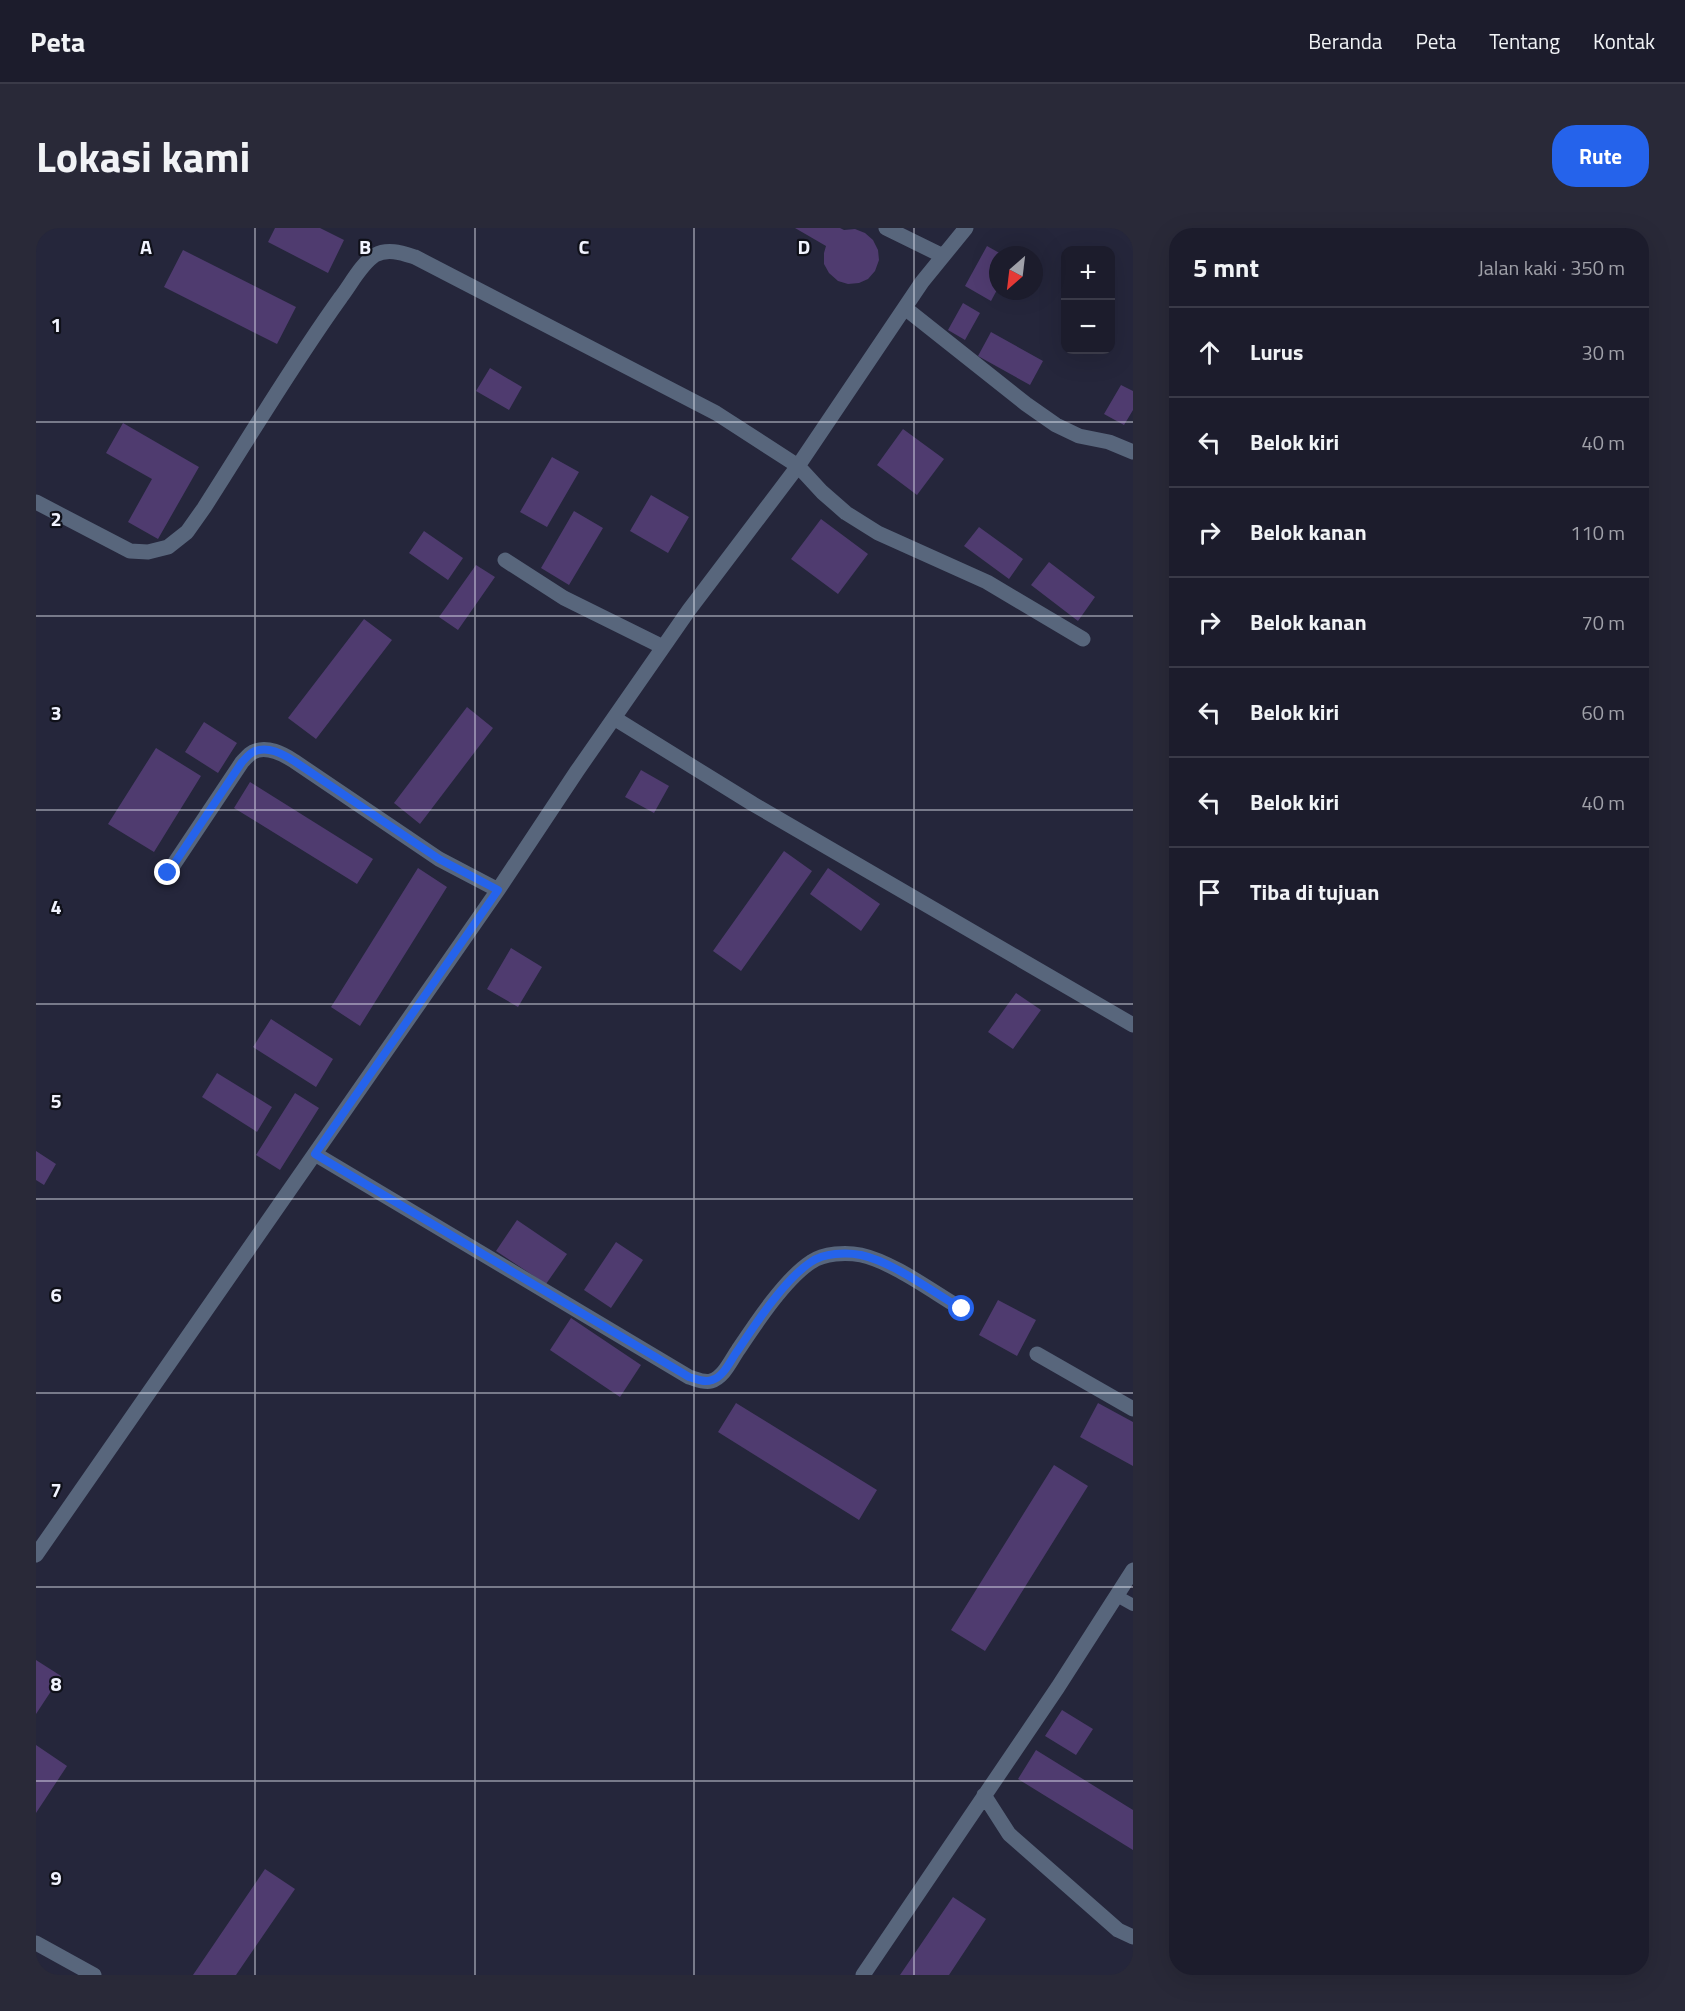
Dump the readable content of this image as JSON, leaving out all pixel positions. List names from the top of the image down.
{
  "north": "bottom left",
  "page": {
    "header": "Peta",
    "nav": [
      "Beranda",
      "Peta",
      "Tentang",
      "Kontak"
    ],
    "title": "Lokasi kami",
    "buttons": "Rute",
    "heading": ["5 mnt", "Jalan kaki · 350 m"],
    "map_buttons": ["+", "−"],
    "list": [
      ["Lurus", "30 m"],
      ["Belok kiri", "40 m"],
      ["Belok kanan", "110 m"],
      ["Belok kanan", "70 m"],
      ["Belok kiri", "60 m"],
      ["Belok kiri", "40 m"],
      "Tiba di tujuan"
    ]
  },
  "grid": {
    "columns": [
      "A",
      "B",
      "C",
      "D"
    ],
    "rows": [
      "1",
      "2",
      "3",
      "4",
      "5",
      "6",
      "7",
      "8",
      "9"
    ]
  }
}
